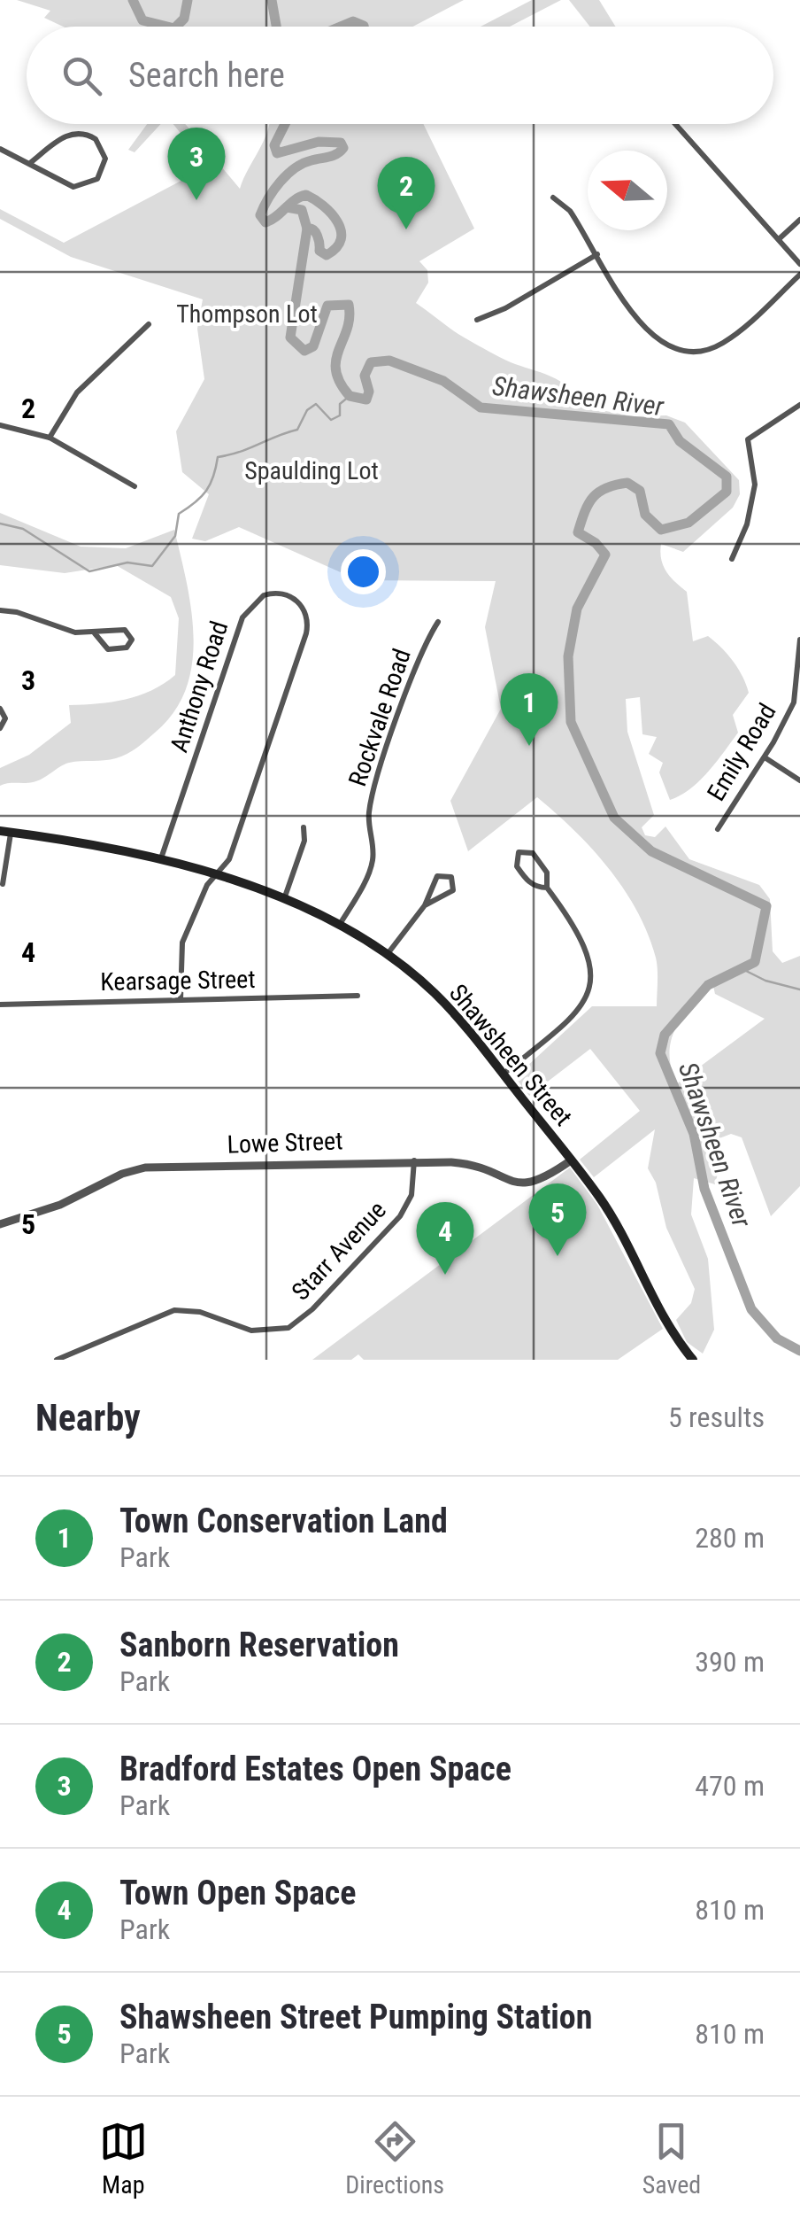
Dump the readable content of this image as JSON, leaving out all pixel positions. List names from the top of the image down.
{
  "streets": {
    "main road": ["Shawsheen Street"],
    "street": [
      "Anthony Road",
      "Rockvale Road",
      "Emily Road",
      "Kearsage Street",
      "Lowe Street",
      "Starr Avenue"
    ]
  },
  "crossings": [
    ["Anthony Road", "Shawsheen Street"],
    ["Rockvale Road", "Shawsheen Street"],
    ["Shawsheen Street", "Lowe Street"],
    ["Lowe Street", "Starr Avenue"]
  ],
  "water": ["Shawsheen River"],
  "parks": ["Thompson Lot", "Spaulding Lot"],
  "north": "left",
  "page": {
    "search": "Search here",
    "pins": [
      "3",
      "2",
      "1",
      "5",
      "4"
    ],
    "heading": ["Nearby", "5 results"],
    "list": [
      {
        "mark": "1",
        "name": "Town Conservation Land",
        "note": "Park",
        "value": "280 m"
      },
      {
        "mark": "2",
        "name": "Sanborn Reservation",
        "note": "Park",
        "value": "390 m"
      },
      {
        "mark": "3",
        "name": "Bradford Estates Open Space",
        "note": "Park",
        "value": "470 m"
      },
      {
        "mark": "4",
        "name": "Town Open Space",
        "note": "Park",
        "value": "810 m"
      },
      {
        "mark": "5",
        "name": "Shawsheen Street Pumping Station",
        "note": "Park",
        "value": "810 m"
      }
    ],
    "nav": ["Map", "Directions", "Saved"]
  },
  "grid": {
    "rows": [
      "2",
      "3",
      "4",
      "5"
    ]
  }
}
